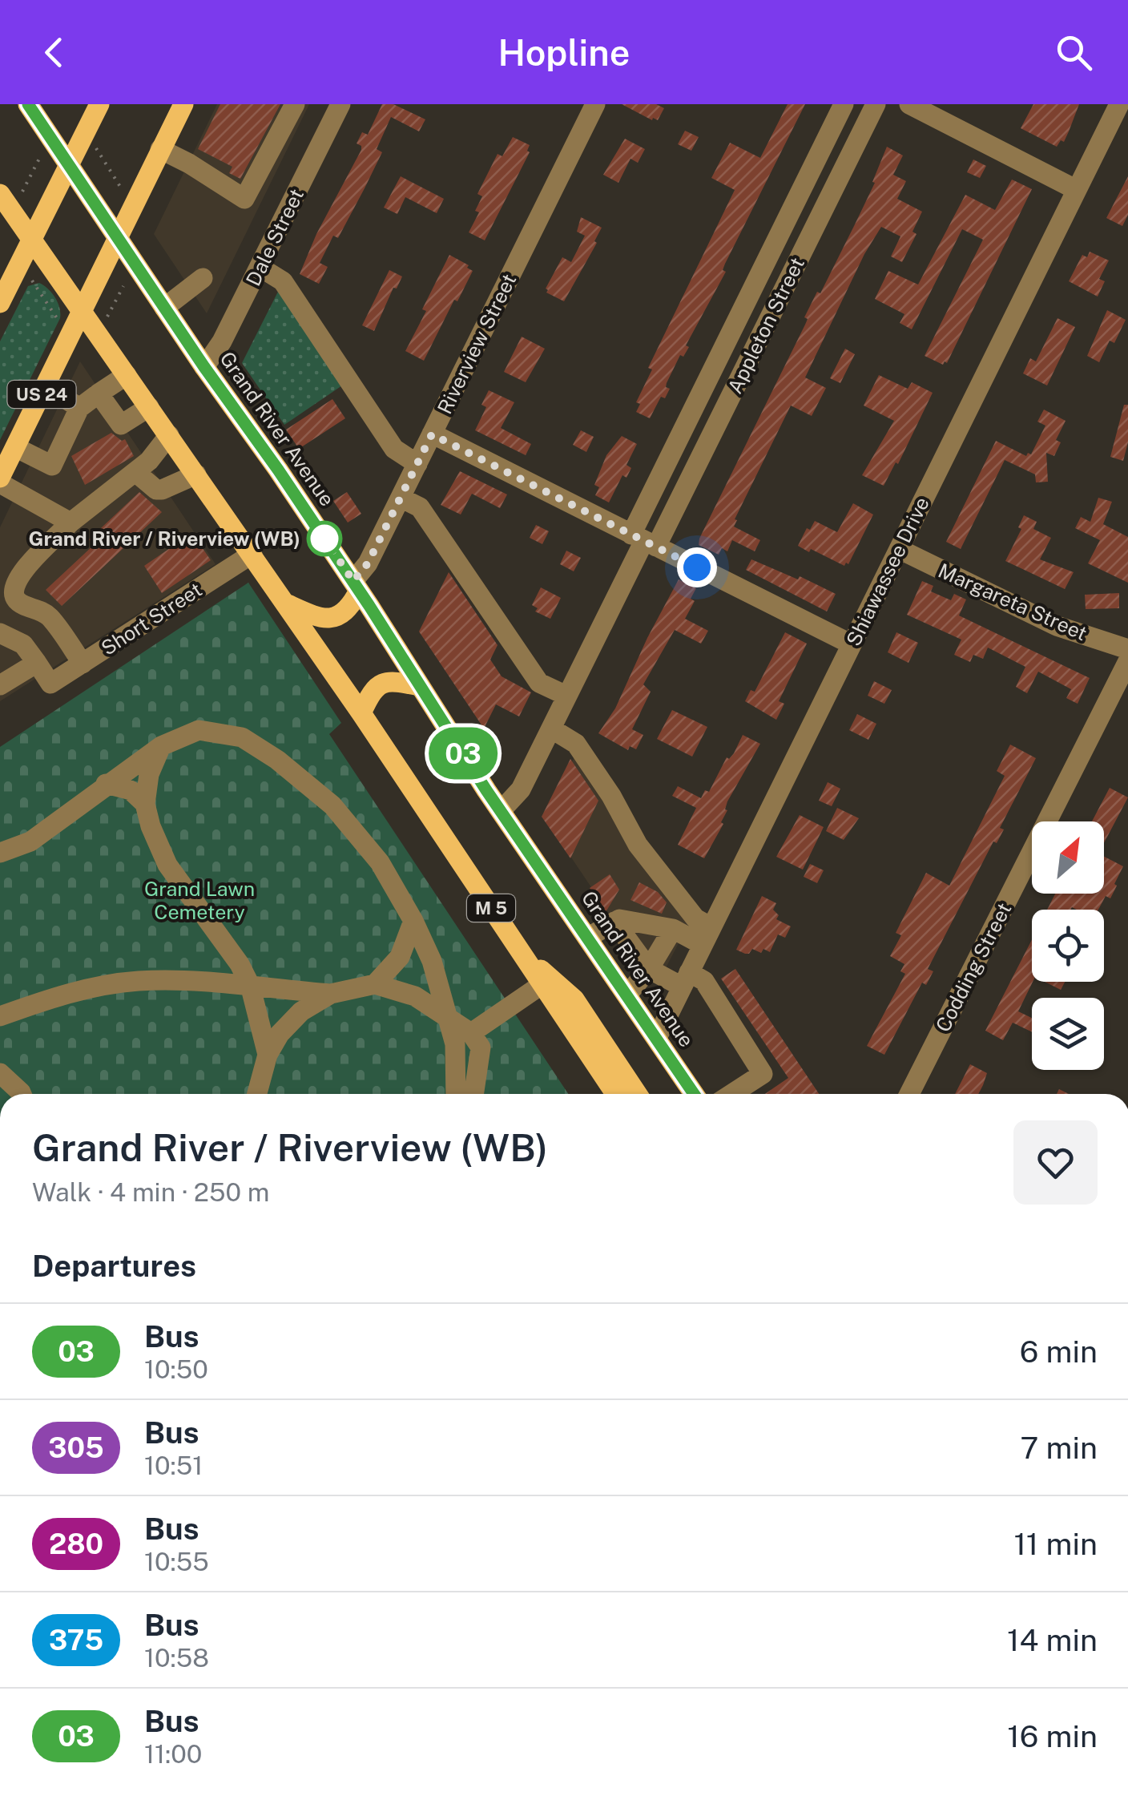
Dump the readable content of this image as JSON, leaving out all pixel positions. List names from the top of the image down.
{
  "streets": {
    "main road": ["US 24", "Grand River Avenue", "M 5"],
    "street": [
      "Dale Street",
      "Appleton Street",
      "Riverview Street",
      "Shiawassee Drive",
      "Margareta Street",
      "Short Street",
      "Codding Street"
    ]
  },
  "crossings": [
    ["Dale Street", "Grand River Avenue"],
    ["Appleton Street", "Grand River Avenue"],
    ["Riverview Street", "Grand River Avenue"],
    ["US 24", "Grand River Avenue"],
    ["US 24", "M 5"],
    ["Grand River Avenue", "Shiawassee Drive"],
    ["Shiawassee Drive", "Margareta Street"],
    ["Short Street", "M 5"]
  ],
  "parks": ["Grand Lawn Cemetery"],
  "places": ["Grand River / Riverview (WB)"],
  "lines": ["bus line 03"],
  "north": "top right",
  "page": {
    "header": "Hopline",
    "on_map": "03",
    "heading": [
      ["Grand River / Riverview (WB)", "Walk · 4 min · 250 m"],
      "Departures"
    ],
    "list": [
      {
        "mark": "03",
        "name": "Bus",
        "note": "10:50",
        "value": "6 min"
      },
      {
        "mark": "305",
        "name": "Bus",
        "note": "10:51",
        "value": "7 min"
      },
      {
        "mark": "280",
        "name": "Bus",
        "note": "10:55",
        "value": "11 min"
      },
      {
        "mark": "375",
        "name": "Bus",
        "note": "10:58",
        "value": "14 min"
      },
      {
        "mark": "03",
        "name": "Bus",
        "note": "11:00",
        "value": "16 min"
      }
    ]
  }
}
